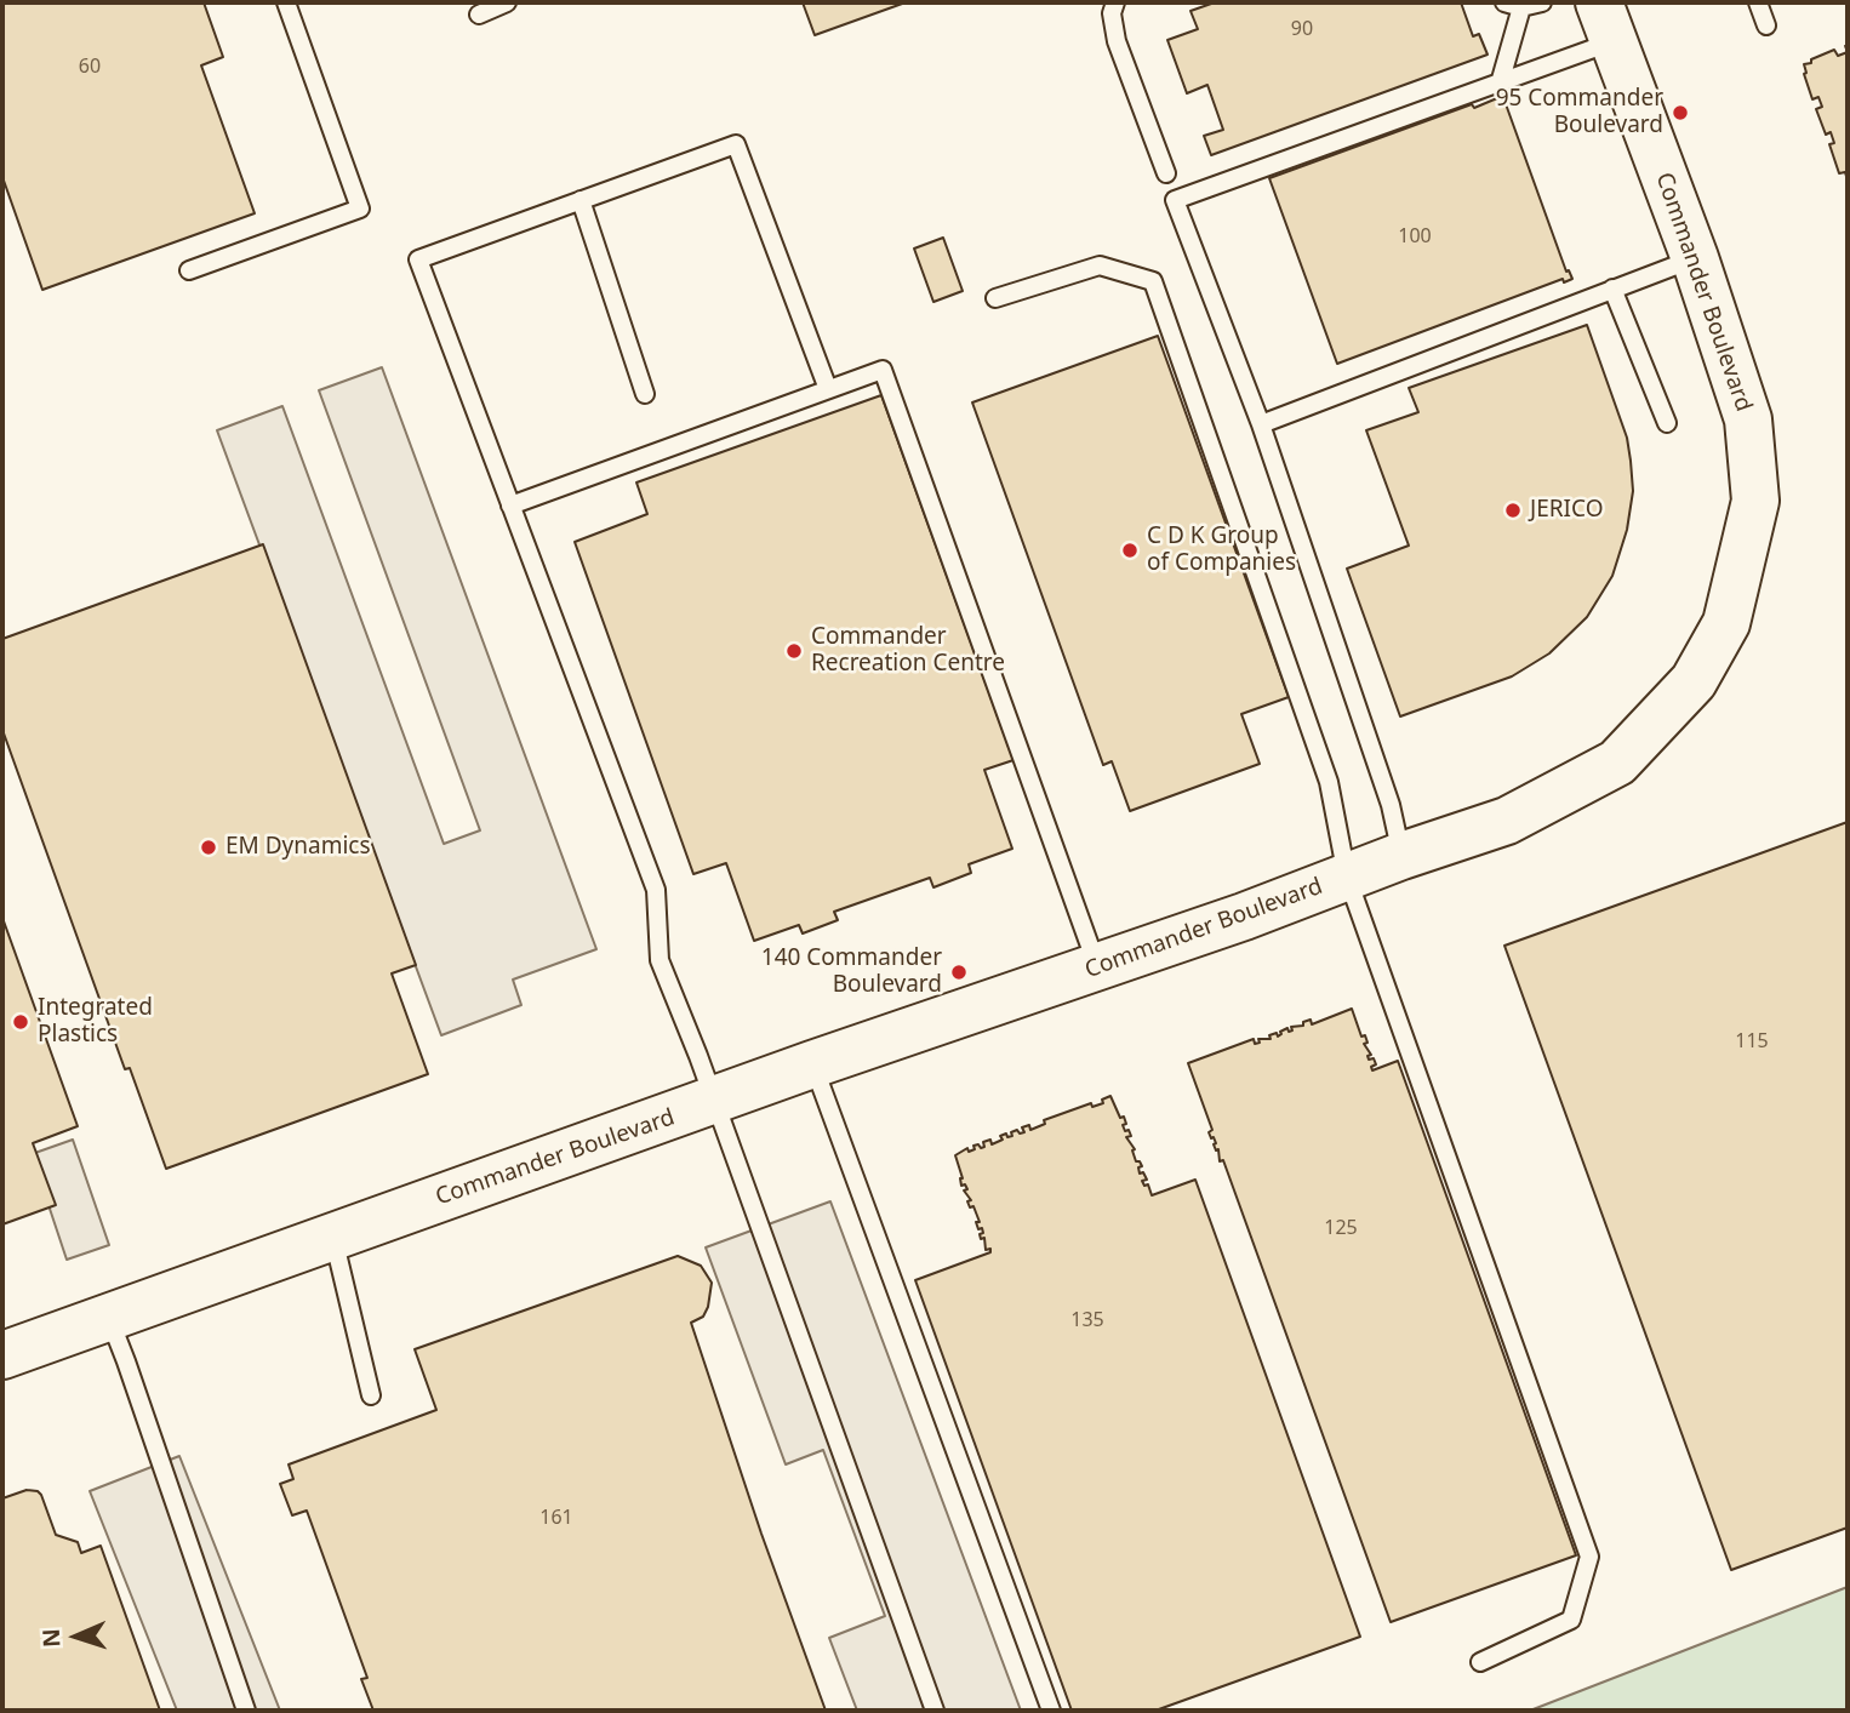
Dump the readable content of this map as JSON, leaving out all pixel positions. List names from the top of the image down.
{
  "streets": {
    "street": ["Commander Boulevard"]
  },
  "places": [
    "95 Commander Boulevard",
    "JERICO",
    "C D K Group of Companies",
    "Commander Recreation Centre",
    "EM Dynamics",
    "140 Commander Boulevard",
    "Integrated Plastics"
  ],
  "house_numbers": [
    "90",
    "60",
    "100",
    "115",
    "125",
    "135",
    "161"
  ],
  "north": "left"
}
